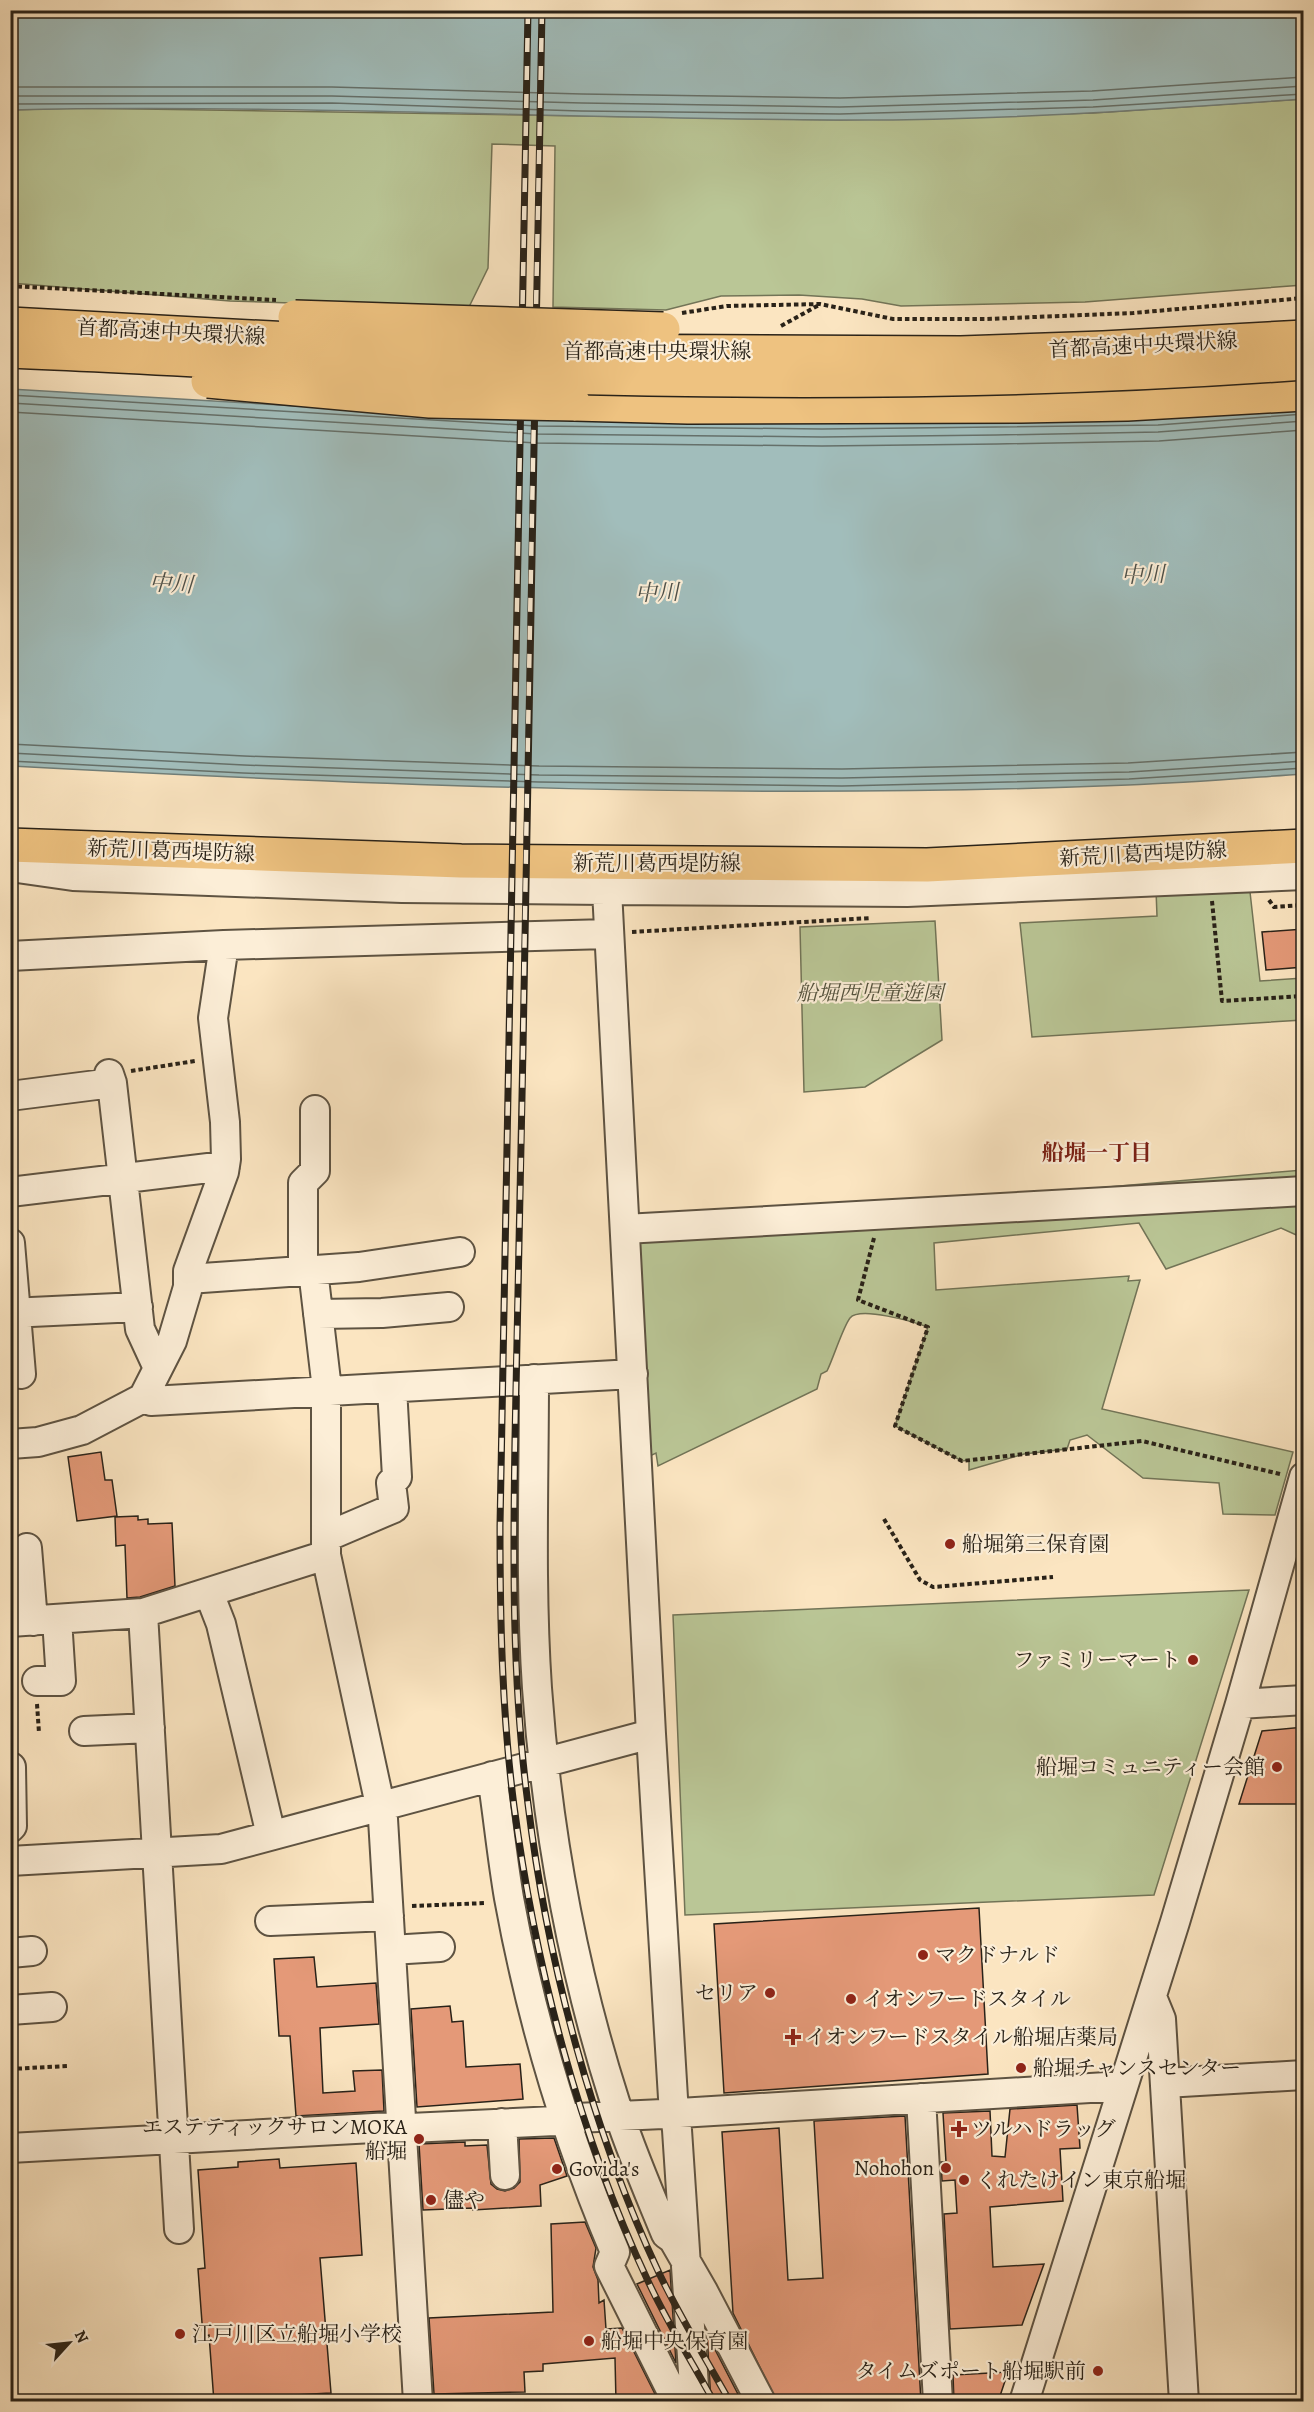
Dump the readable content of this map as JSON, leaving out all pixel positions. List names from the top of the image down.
{
  "streets": {
    "main road": ["首都高速中央環状線", "新荒川葛西堤防線"]
  },
  "districts": ["船堀一丁目"],
  "water": ["中川"],
  "parks": ["船堀西児童遊園"],
  "places": {
    "other": [
      "船堀第三保育園",
      "ファミリーマート",
      "船堀コミュニティー会館",
      "マクドナルド",
      "セリア",
      "イオンフードスタイル",
      "船堀チャンスセンター",
      "エステティックサロンMOKA 船堀",
      "Nohohon",
      "Govida's",
      "くれたけイン東京船堀",
      "儘や",
      "江戸川区立船堀小学校",
      "船堀中央保育園",
      "タイムズポート船堀駅前"
    ],
    "health": ["イオンフードスタイル船堀店薬局", "ツルハドラッグ"]
  },
  "north": "top right"
}
